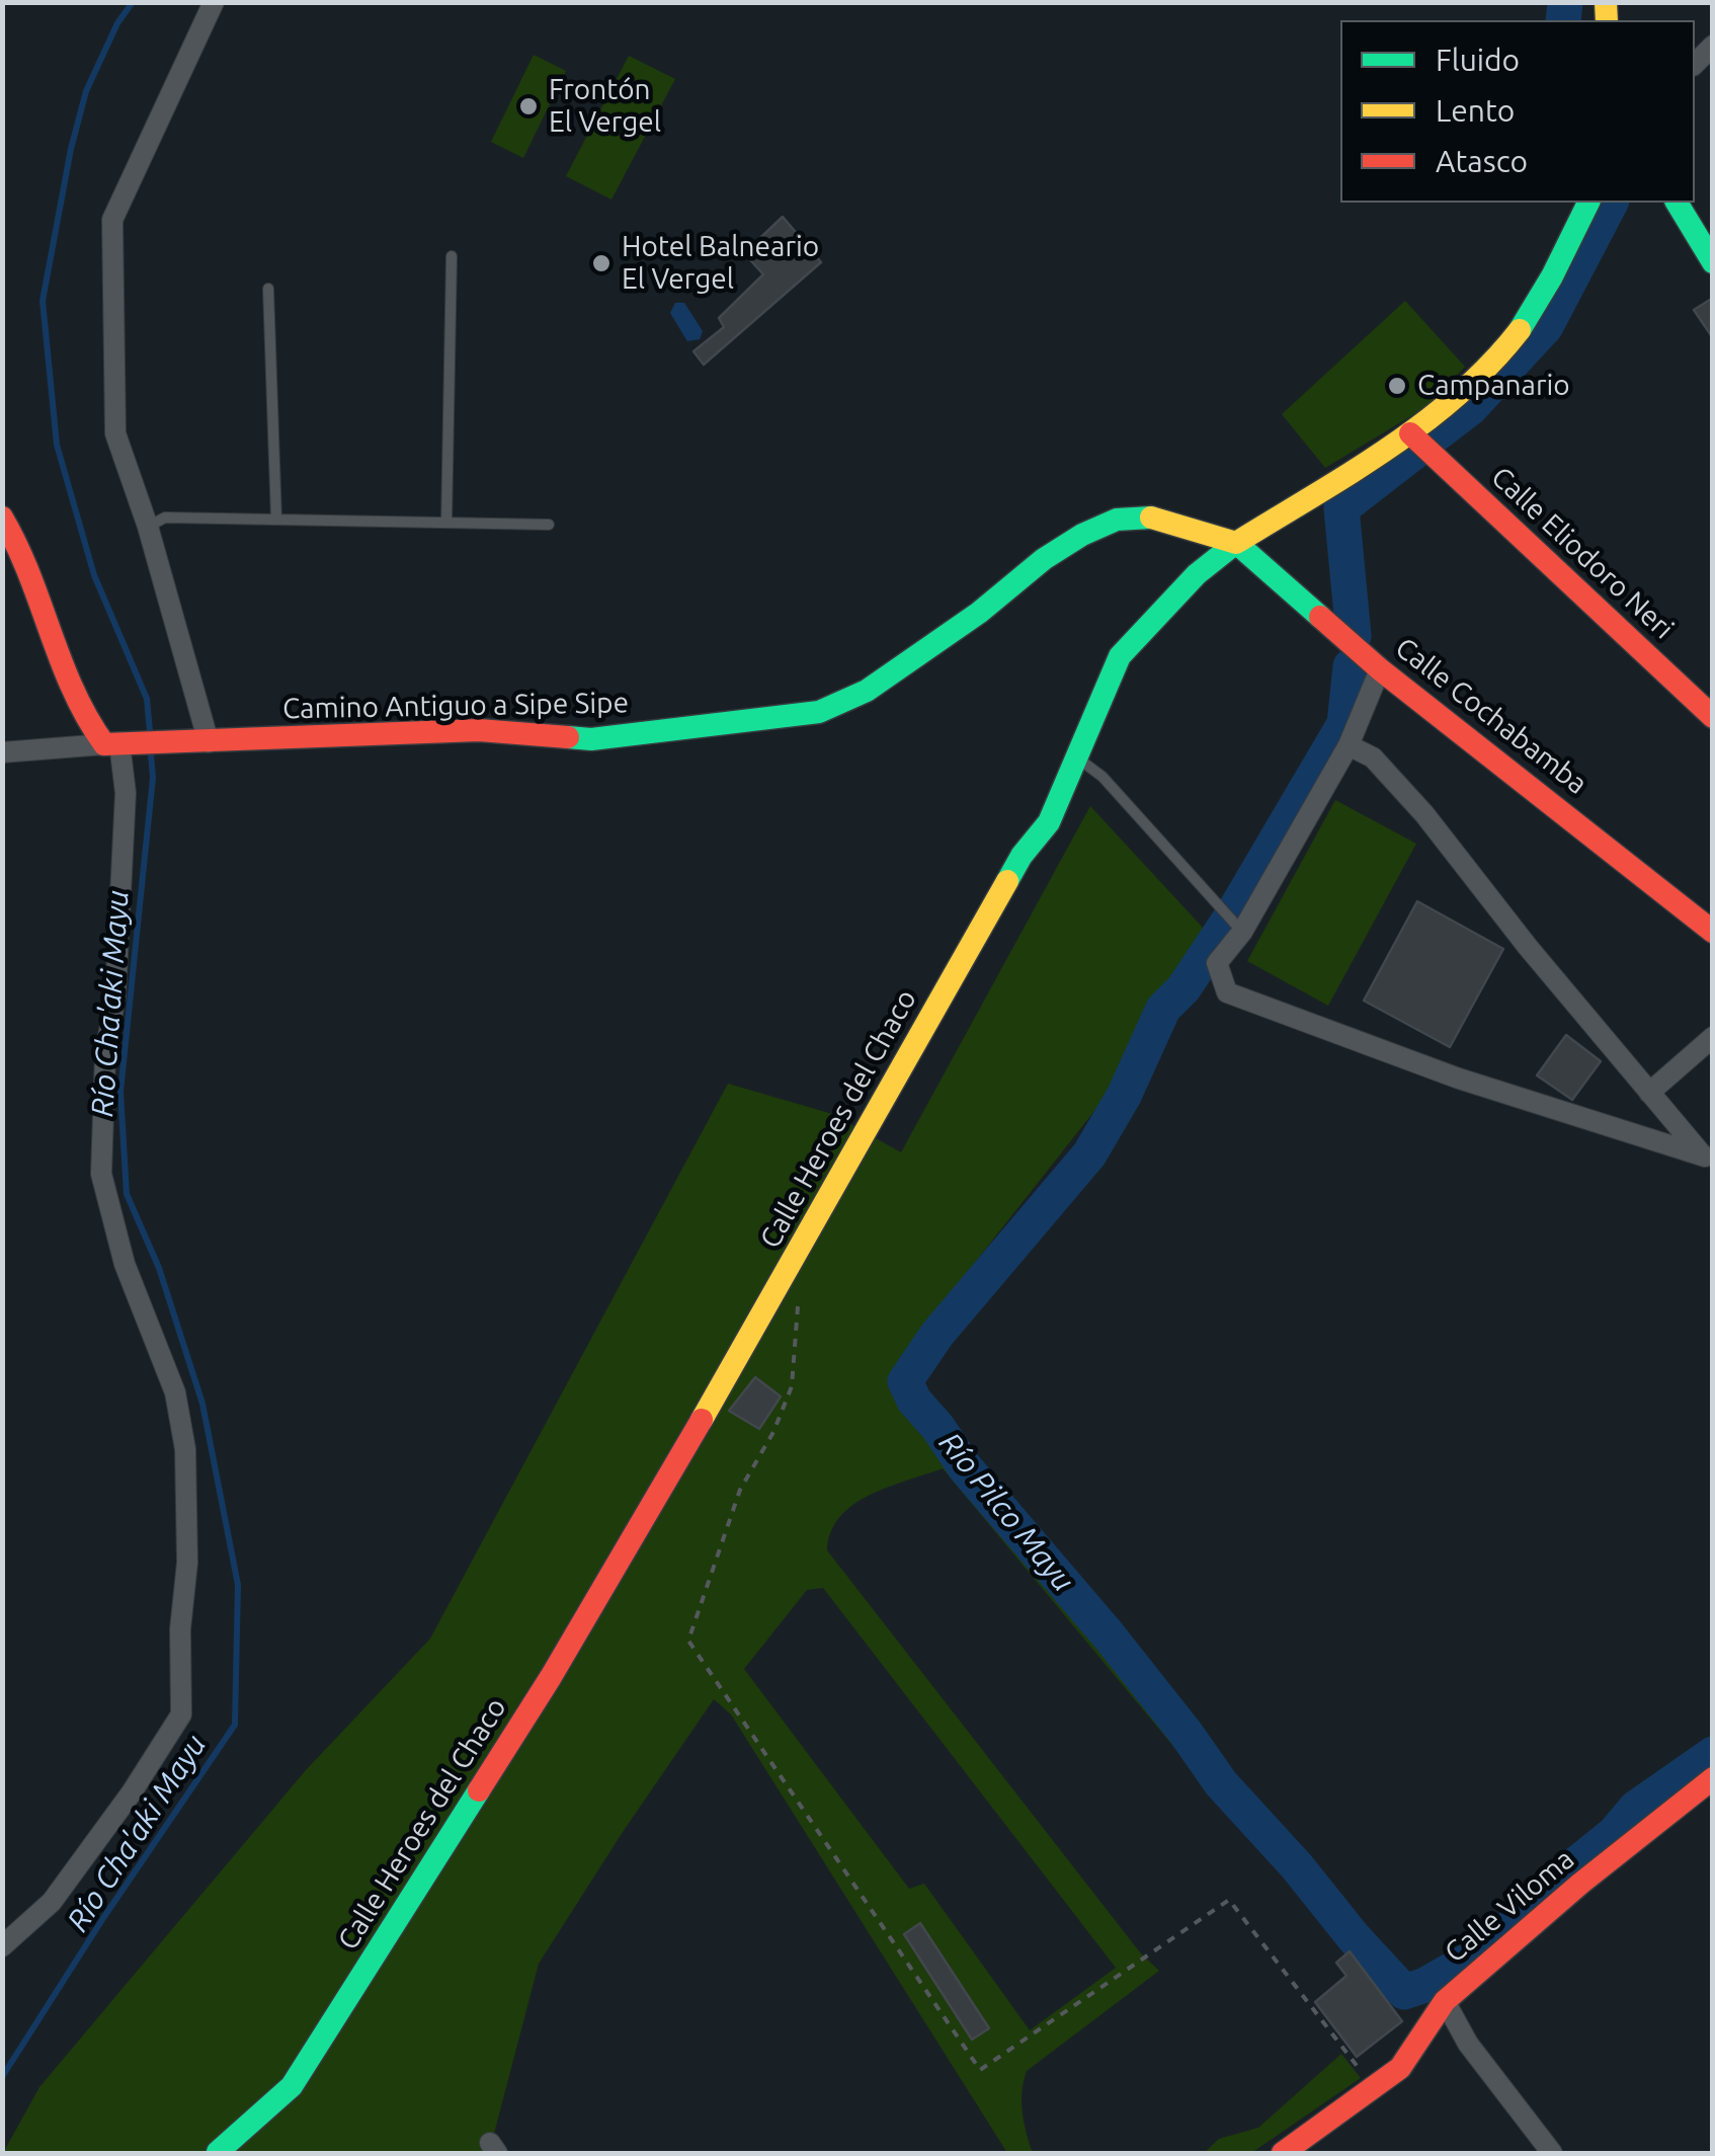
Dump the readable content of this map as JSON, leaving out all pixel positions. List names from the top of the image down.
{
  "streets": {
    "street": [
      "Calle Eliodoro Neri",
      "Camino Antiguo a Sipe Sipe",
      "Calle Cochabamba",
      "Calle Heroes del Chaco",
      "Calle Viloma"
    ]
  },
  "crossings": [
    ["Calle Eliodoro Neri", "Calle Heroes del Chaco"],
    ["Camino Antiguo a Sipe Sipe", "Calle Cochabamba"],
    ["Camino Antiguo a Sipe Sipe", "Calle Heroes del Chaco"],
    ["Calle Cochabamba", "Calle Heroes del Chaco"]
  ],
  "water": ["Río Cha'aki Mayu", "Río Pilco Mayu"],
  "places": ["Frontón El Vergel", "Hotel Balneario El Vergel", "Campanario"],
  "legend": ["Fluido", "Lento", "Atasco"]
}
